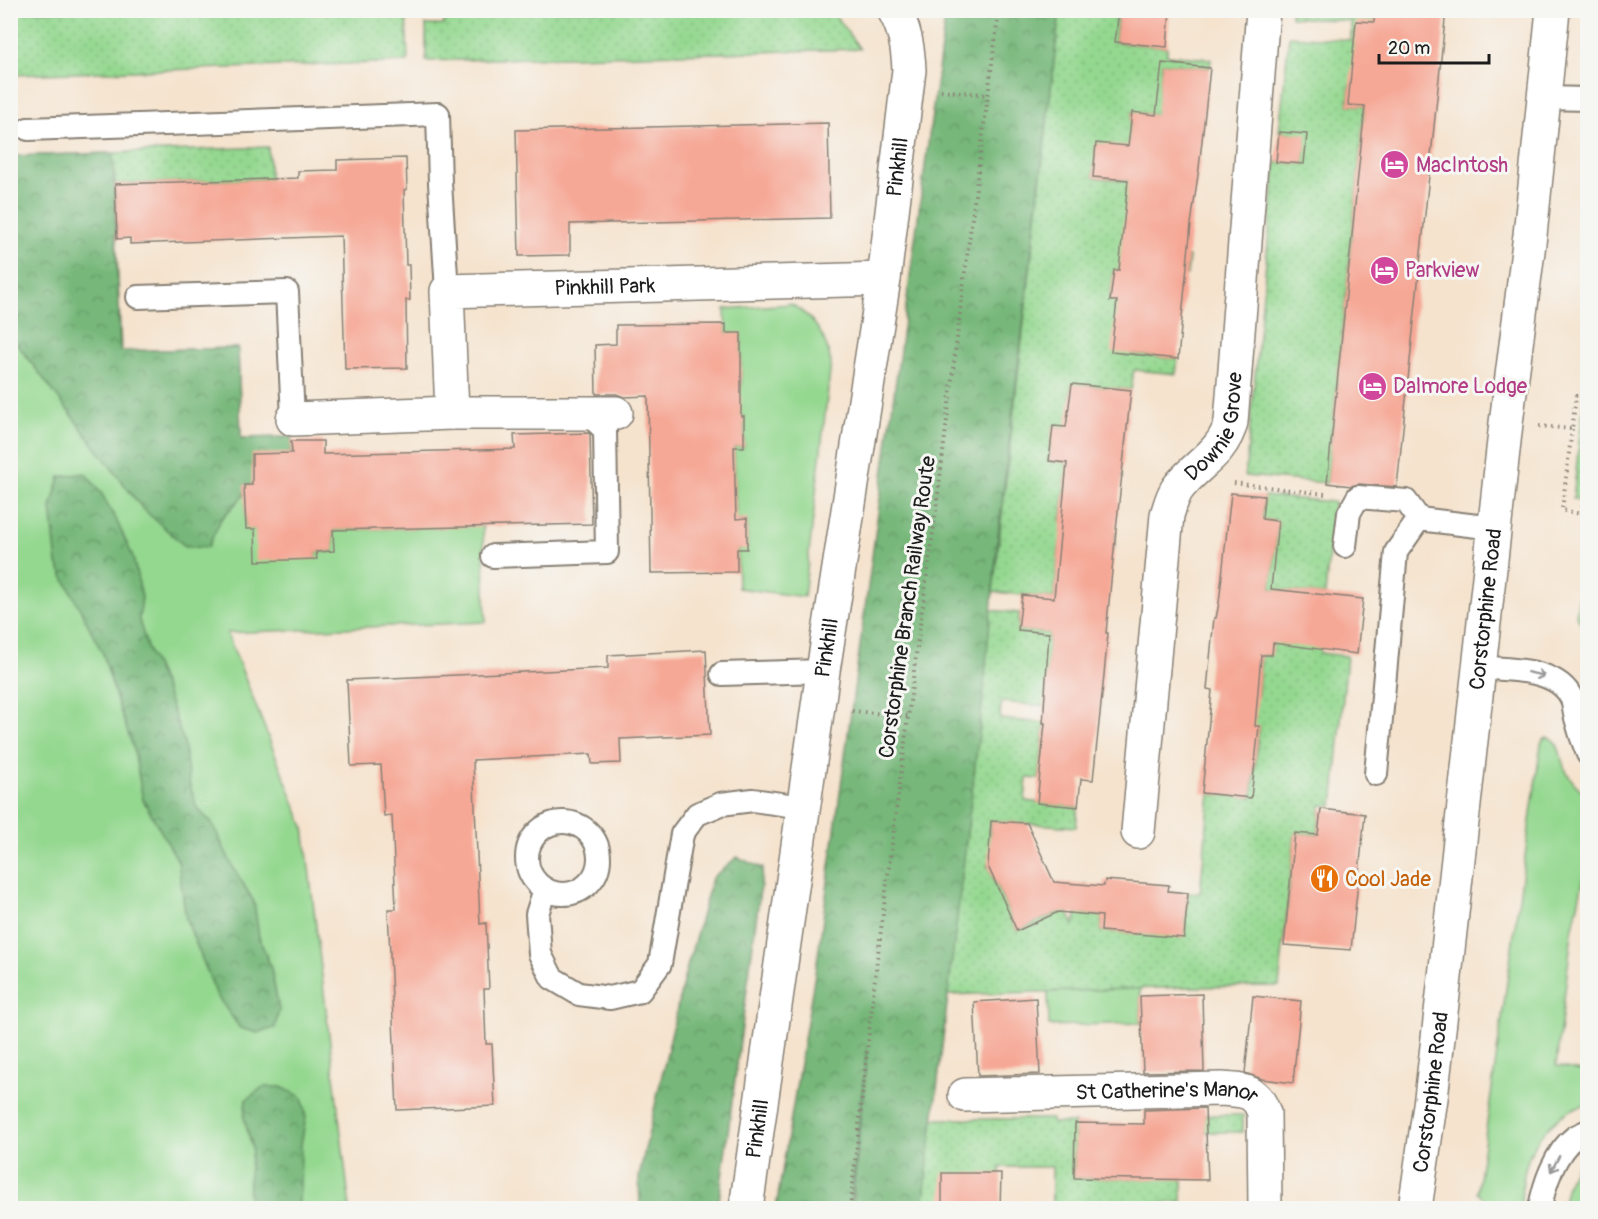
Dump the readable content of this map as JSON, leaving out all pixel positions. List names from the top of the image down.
{
  "streets": {
    "street": [
      "Pinkhill",
      "Pinkhill Park",
      "Downie Grove",
      "Corstorphine Road",
      "St Catherine's Manor"
    ],
    "path": ["Corstorphine Branch Railway Route"]
  },
  "crossings": [
    ["Pinkhill", "Pinkhill Park"]
  ],
  "places": {
    "hotel": ["MacIntosh", "Parkview", "Dalmore Lodge"],
    "restaurant": ["Cool Jade"]
  },
  "scale_bar": "20 m"
}
